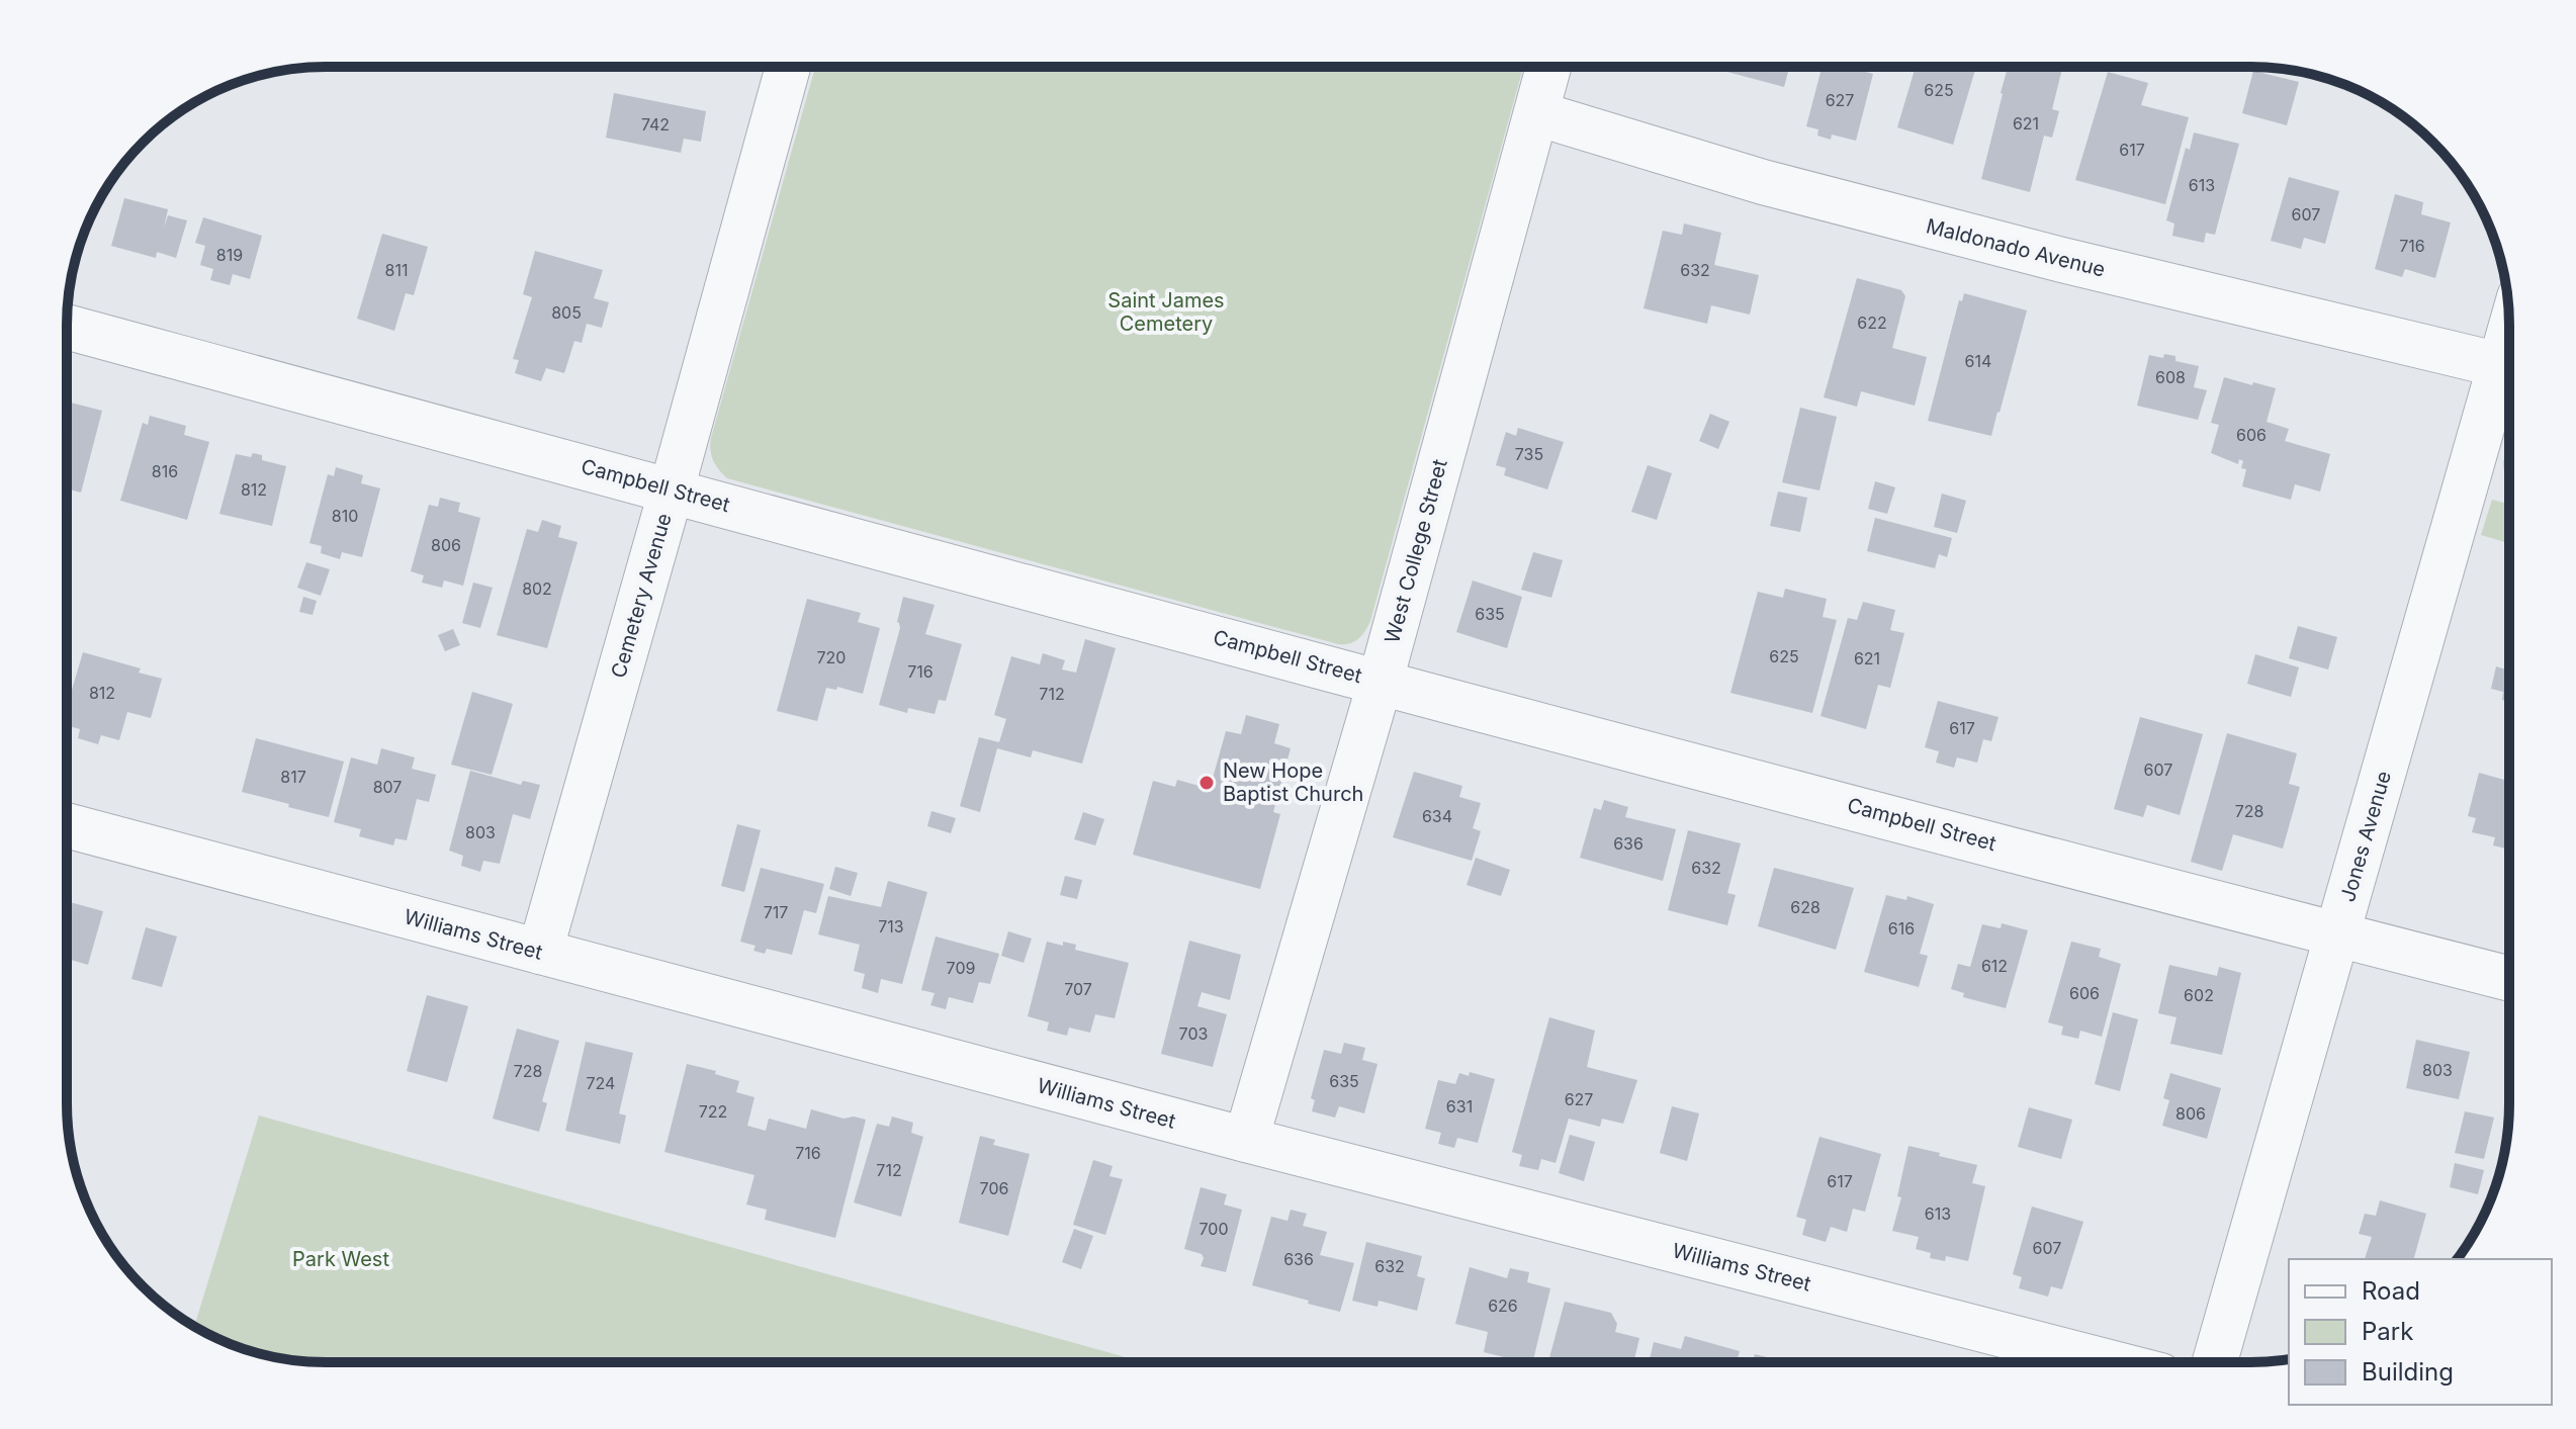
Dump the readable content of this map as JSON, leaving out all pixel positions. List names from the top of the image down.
{
  "streets": {
    "street": [
      "Maldonado Avenue",
      "Campbell Street",
      "West College Street",
      "Cemetery Avenue",
      "Jones Avenue",
      "Williams Street"
    ]
  },
  "crossings": [
    ["Maldonado Avenue", "West College Street"],
    ["Maldonado Avenue", "Jones Avenue"],
    ["Campbell Street", "West College Street"],
    ["Campbell Street", "Cemetery Avenue"],
    ["Campbell Street", "Jones Avenue"],
    ["West College Street", "Williams Street"],
    ["Cemetery Avenue", "Williams Street"]
  ],
  "parks": ["Saint James Cemetery", "Park West"],
  "places": ["New Hope Baptist Church"],
  "house_numbers": [
    "625",
    "627",
    "621",
    "742",
    "617",
    "613",
    "607",
    "716",
    "819",
    "811",
    "632",
    "805",
    "622",
    "614",
    "608",
    "606",
    "735",
    "816",
    "812",
    "810",
    "806",
    "802",
    "635",
    "625",
    "720",
    "621",
    "716",
    "812",
    "712",
    "617",
    "607",
    "817",
    "807",
    "728",
    "634",
    "803",
    "636",
    "632",
    "628",
    "717",
    "713",
    "616",
    "612",
    "709",
    "707",
    "606",
    "602",
    "703",
    "803",
    "728",
    "635",
    "724",
    "627",
    "631",
    "722",
    "806",
    "716",
    "712",
    "617",
    "706",
    "613",
    "700",
    "607",
    "636",
    "632",
    "626"
  ],
  "legend": ["Road", "Park", "Building"]
}
